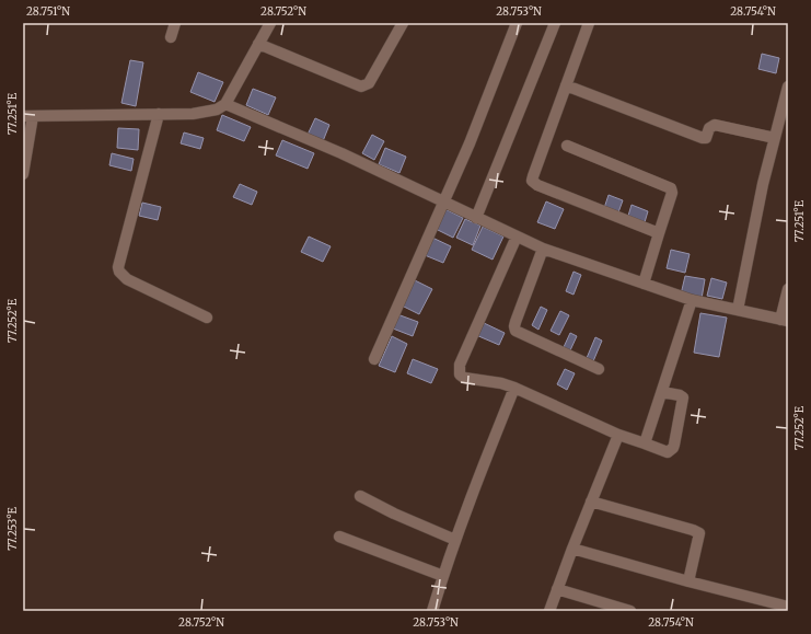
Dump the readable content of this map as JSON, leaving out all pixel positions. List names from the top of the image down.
{
  "coordinates": [
    "28.751°N",
    "28.752°N",
    "28.753°N",
    "28.754°N",
    "77.251°E",
    "77.252°E",
    "77.253°E"
  ]
}
